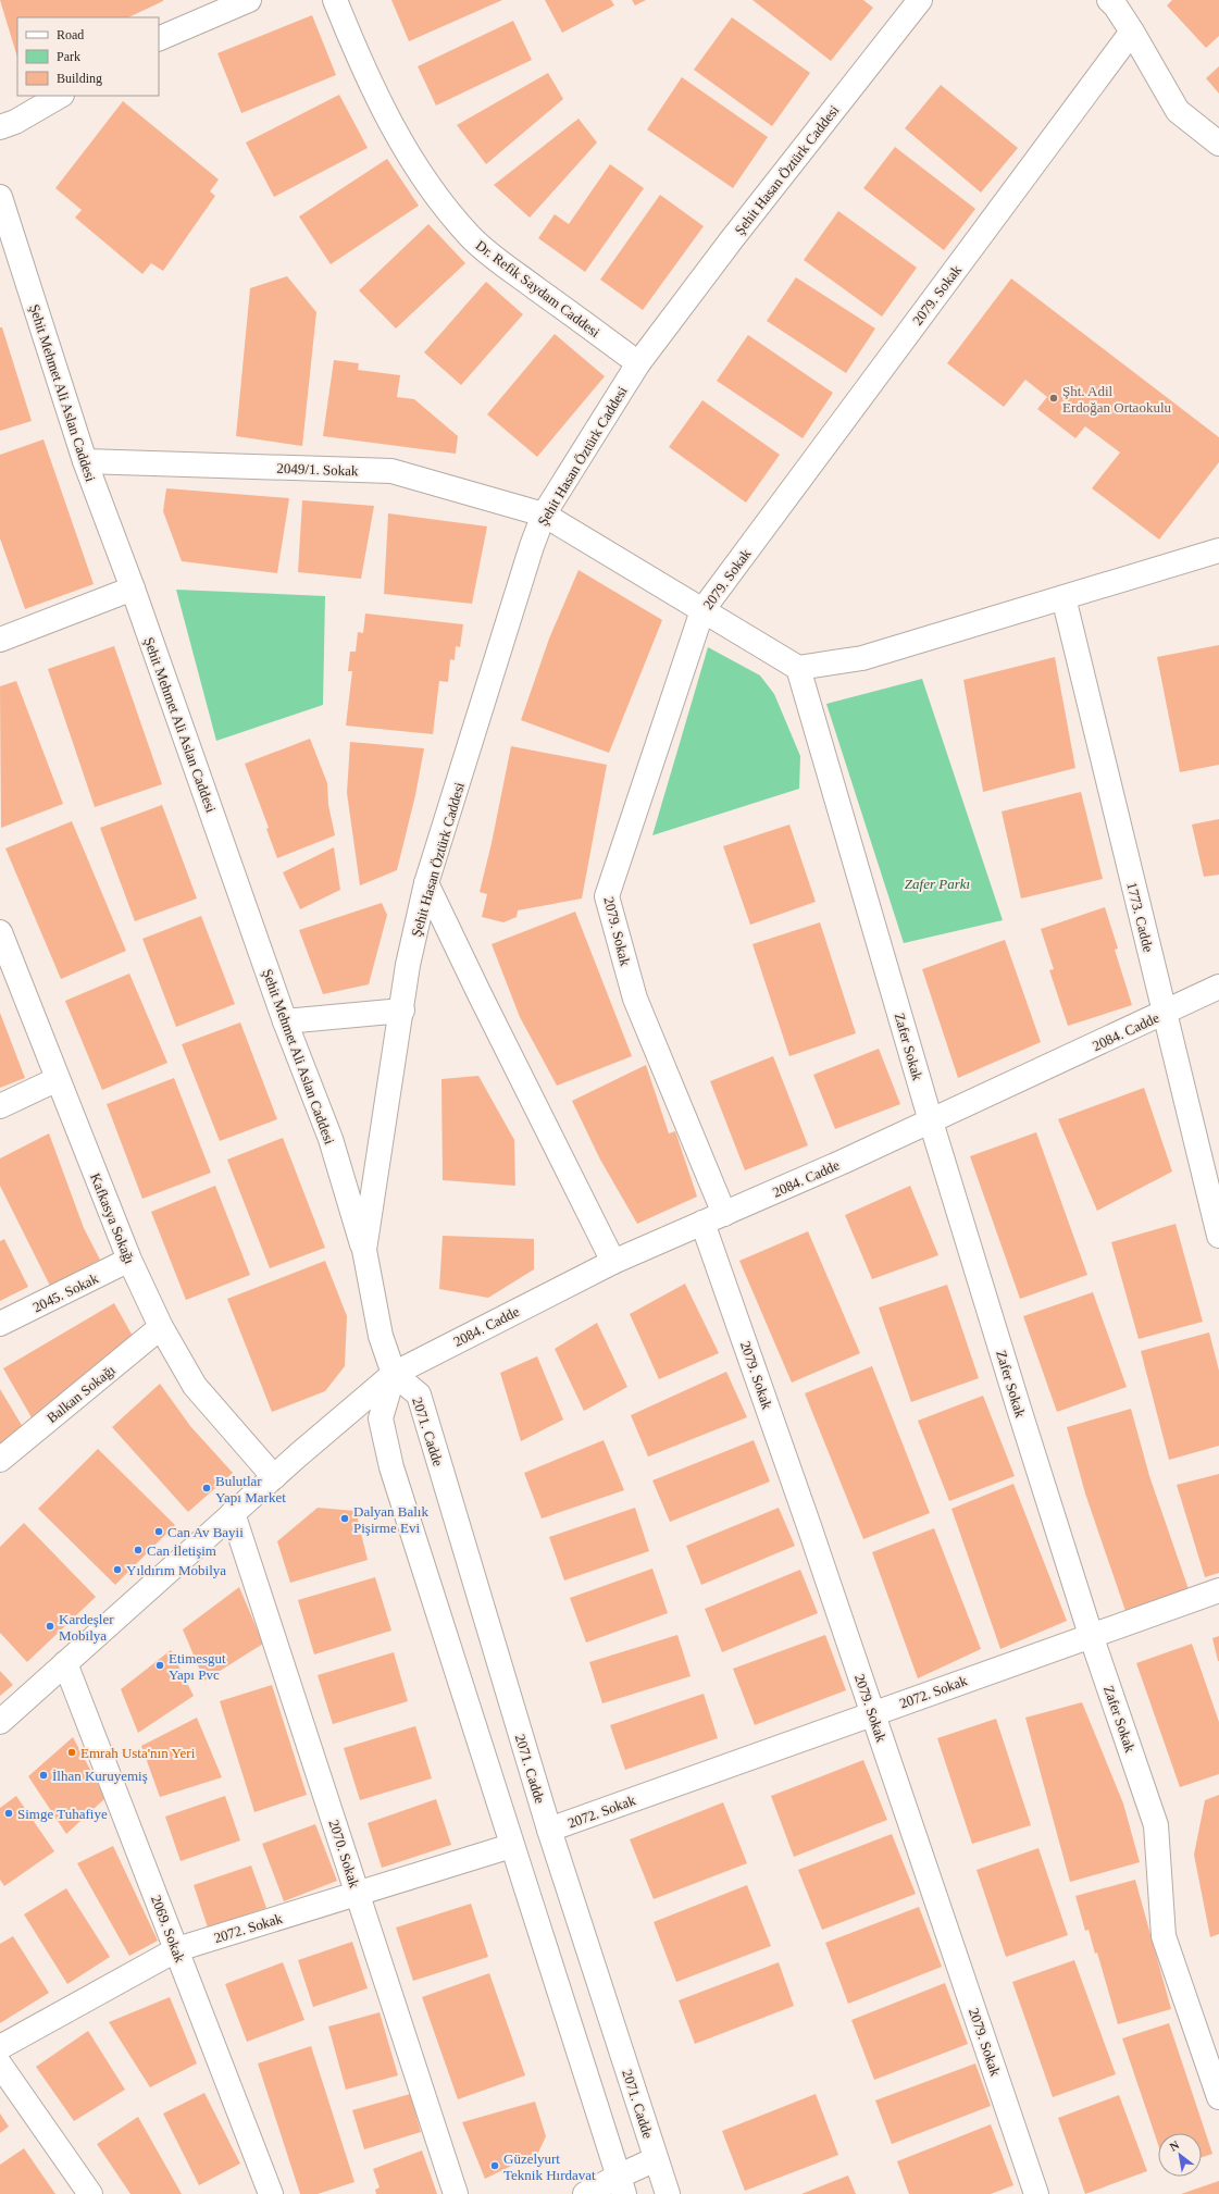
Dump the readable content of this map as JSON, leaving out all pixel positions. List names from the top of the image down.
{
  "streets": {
    "street": [
      "Şehit Hasan Öztürk Caddesi",
      "Dr. Refik Saydam Caddesi",
      "2079. Sokak",
      "Şehit Mehmet Ali Aslan Caddesi",
      "2049/1. Sokak",
      "1773. Cadde",
      "2084. Cadde",
      "Zafer Sokak",
      "Kafkasya Sokağı",
      "2045. Sokak",
      "Balkan Sokağı",
      "2071. Cadde",
      "2072. Sokak",
      "2070. Sokak",
      "2069. Sokak"
    ]
  },
  "crossings": [
    ["Şehit Hasan Öztürk Caddesi", "Dr. Refik Saydam Caddesi"],
    ["Şehit Hasan Öztürk Caddesi", "Şehit Mehmet Ali Aslan Caddesi"],
    ["Şehit Hasan Öztürk Caddesi", "2049/1. Sokak"],
    ["Şehit Hasan Öztürk Caddesi", "2084. Cadde"],
    ["Şehit Hasan Öztürk Caddesi", "2071. Cadde"],
    ["2079. Sokak", "2049/1. Sokak"],
    ["2079. Sokak", "2084. Cadde"],
    ["2079. Sokak", "2072. Sokak"],
    ["Şehit Mehmet Ali Aslan Caddesi", "2049/1. Sokak"],
    ["2049/1. Sokak", "Zafer Sokak"],
    ["1773. Cadde", "2084. Cadde"],
    ["2084. Cadde", "Zafer Sokak"],
    ["2084. Cadde", "2071. Cadde"],
    ["Zafer Sokak", "2072. Sokak"],
    ["Kafkasya Sokağı", "2045. Sokak"],
    ["Kafkasya Sokağı", "Balkan Sokağı"],
    ["2071. Cadde", "2072. Sokak"],
    ["2072. Sokak", "2070. Sokak"],
    ["2072. Sokak", "2069. Sokak"]
  ],
  "parks": ["Zafer Parkı"],
  "places": [
    "Şht. Adil Erdoğan Ortaokulu",
    "Bulutlar Yapı Market",
    "Dalyan Balık Pişirme Evi",
    "Can Av Bayii",
    "Can İletişim",
    "Yıldırım Mobilya",
    "Kardeşler Mobilya",
    "Etimesgut Yapı Pvc",
    "Emrah Usta'nın Yeri",
    "İlhan Kuruyemiş",
    "Simge Tuhafiye",
    "Güzelyurt Teknik Hırdavat"
  ],
  "legend": ["Road", "Park", "Building"],
  "north": "top left"
}
